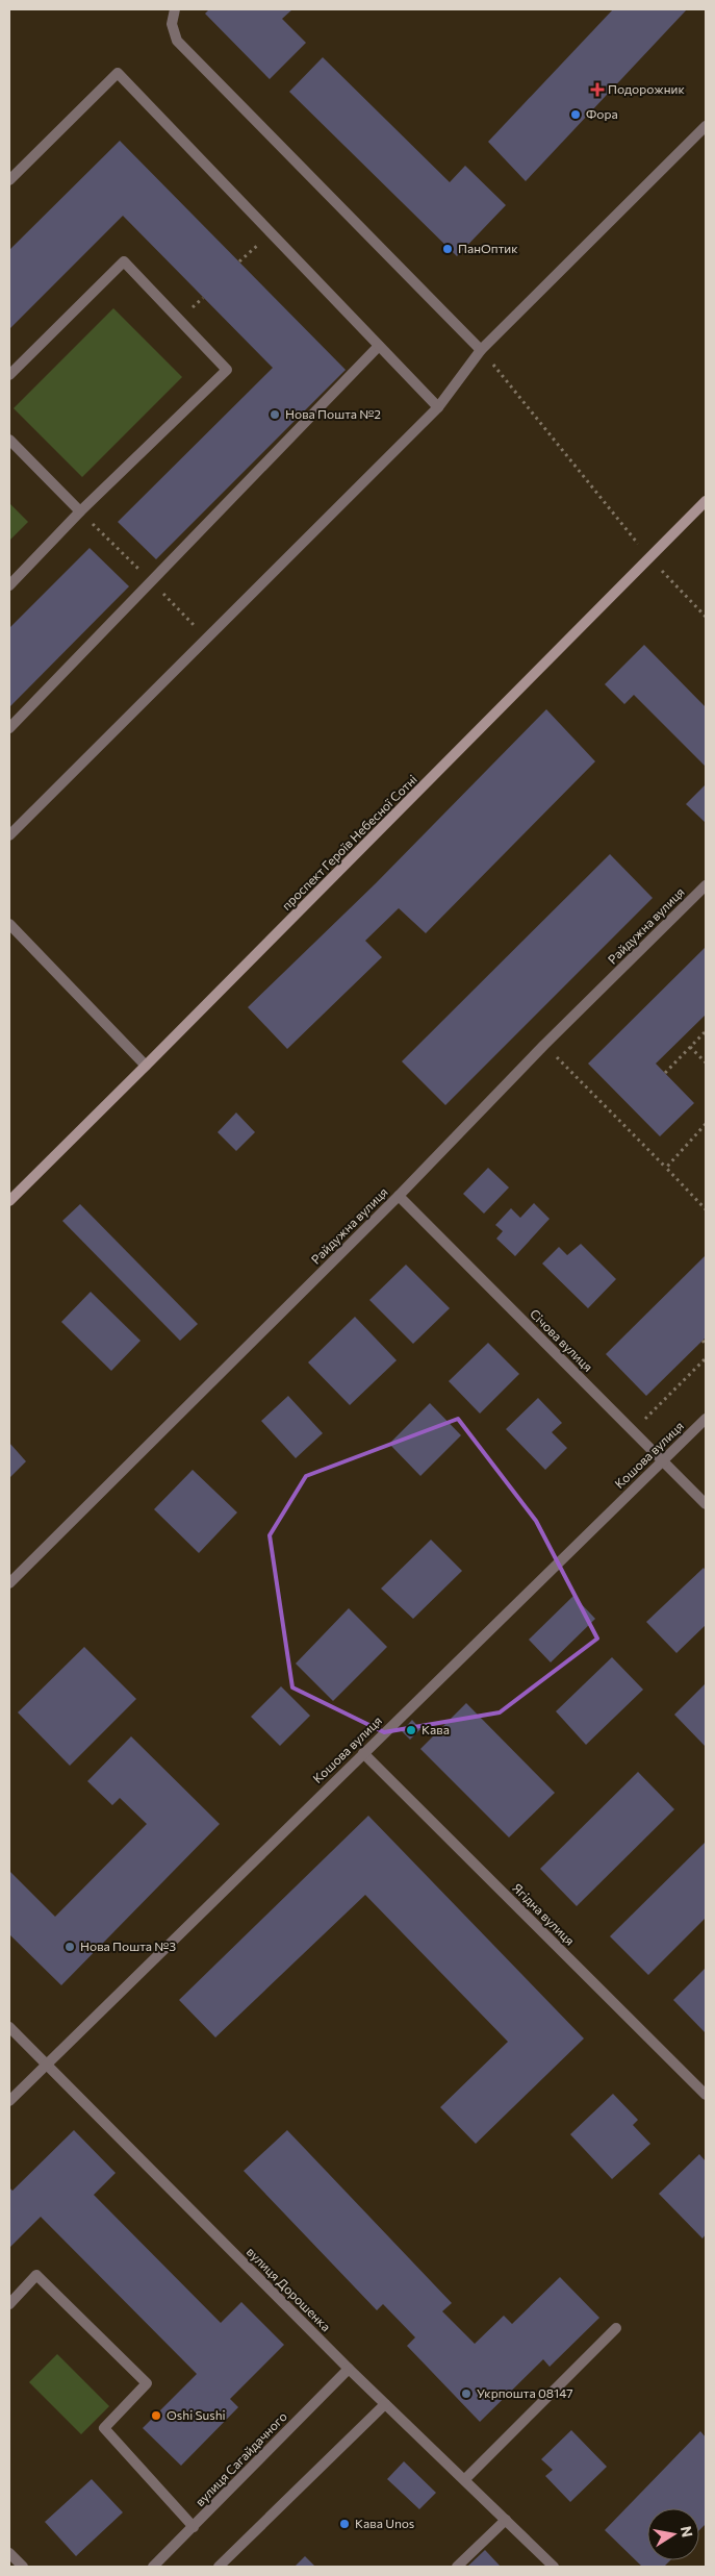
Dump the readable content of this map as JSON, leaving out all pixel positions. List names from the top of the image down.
{
  "streets": {
    "street": [
      "проспект Героїв Небесної Сотні",
      "Райдужна вулиця",
      "Січова вулиця",
      "Кошова вулиця",
      "Ягідна вулиця",
      "вулиця Дорошенка",
      "вулиця Сагайдачного"
    ]
  },
  "crossings": [
    ["Райдужна вулиця", "Січова вулиця"],
    ["Січова вулиця", "Кошова вулиця"],
    ["Кошова вулиця", "Ягідна вулиця"],
    ["Кошова вулиця", "вулиця Дорошенка"],
    ["вулиця Дорошенка", "вулиця Сагайдачного"]
  ],
  "places": {
    "health": ["Подорожник"],
    "other": [
      "Фора",
      "ПанОптик",
      "Нова Пошта №2",
      "Кава",
      "Нова Пошта №3",
      "Укрпошта 08147",
      "Oshi Sushi",
      "Кава Unos"
    ]
  },
  "north": "right"
}
